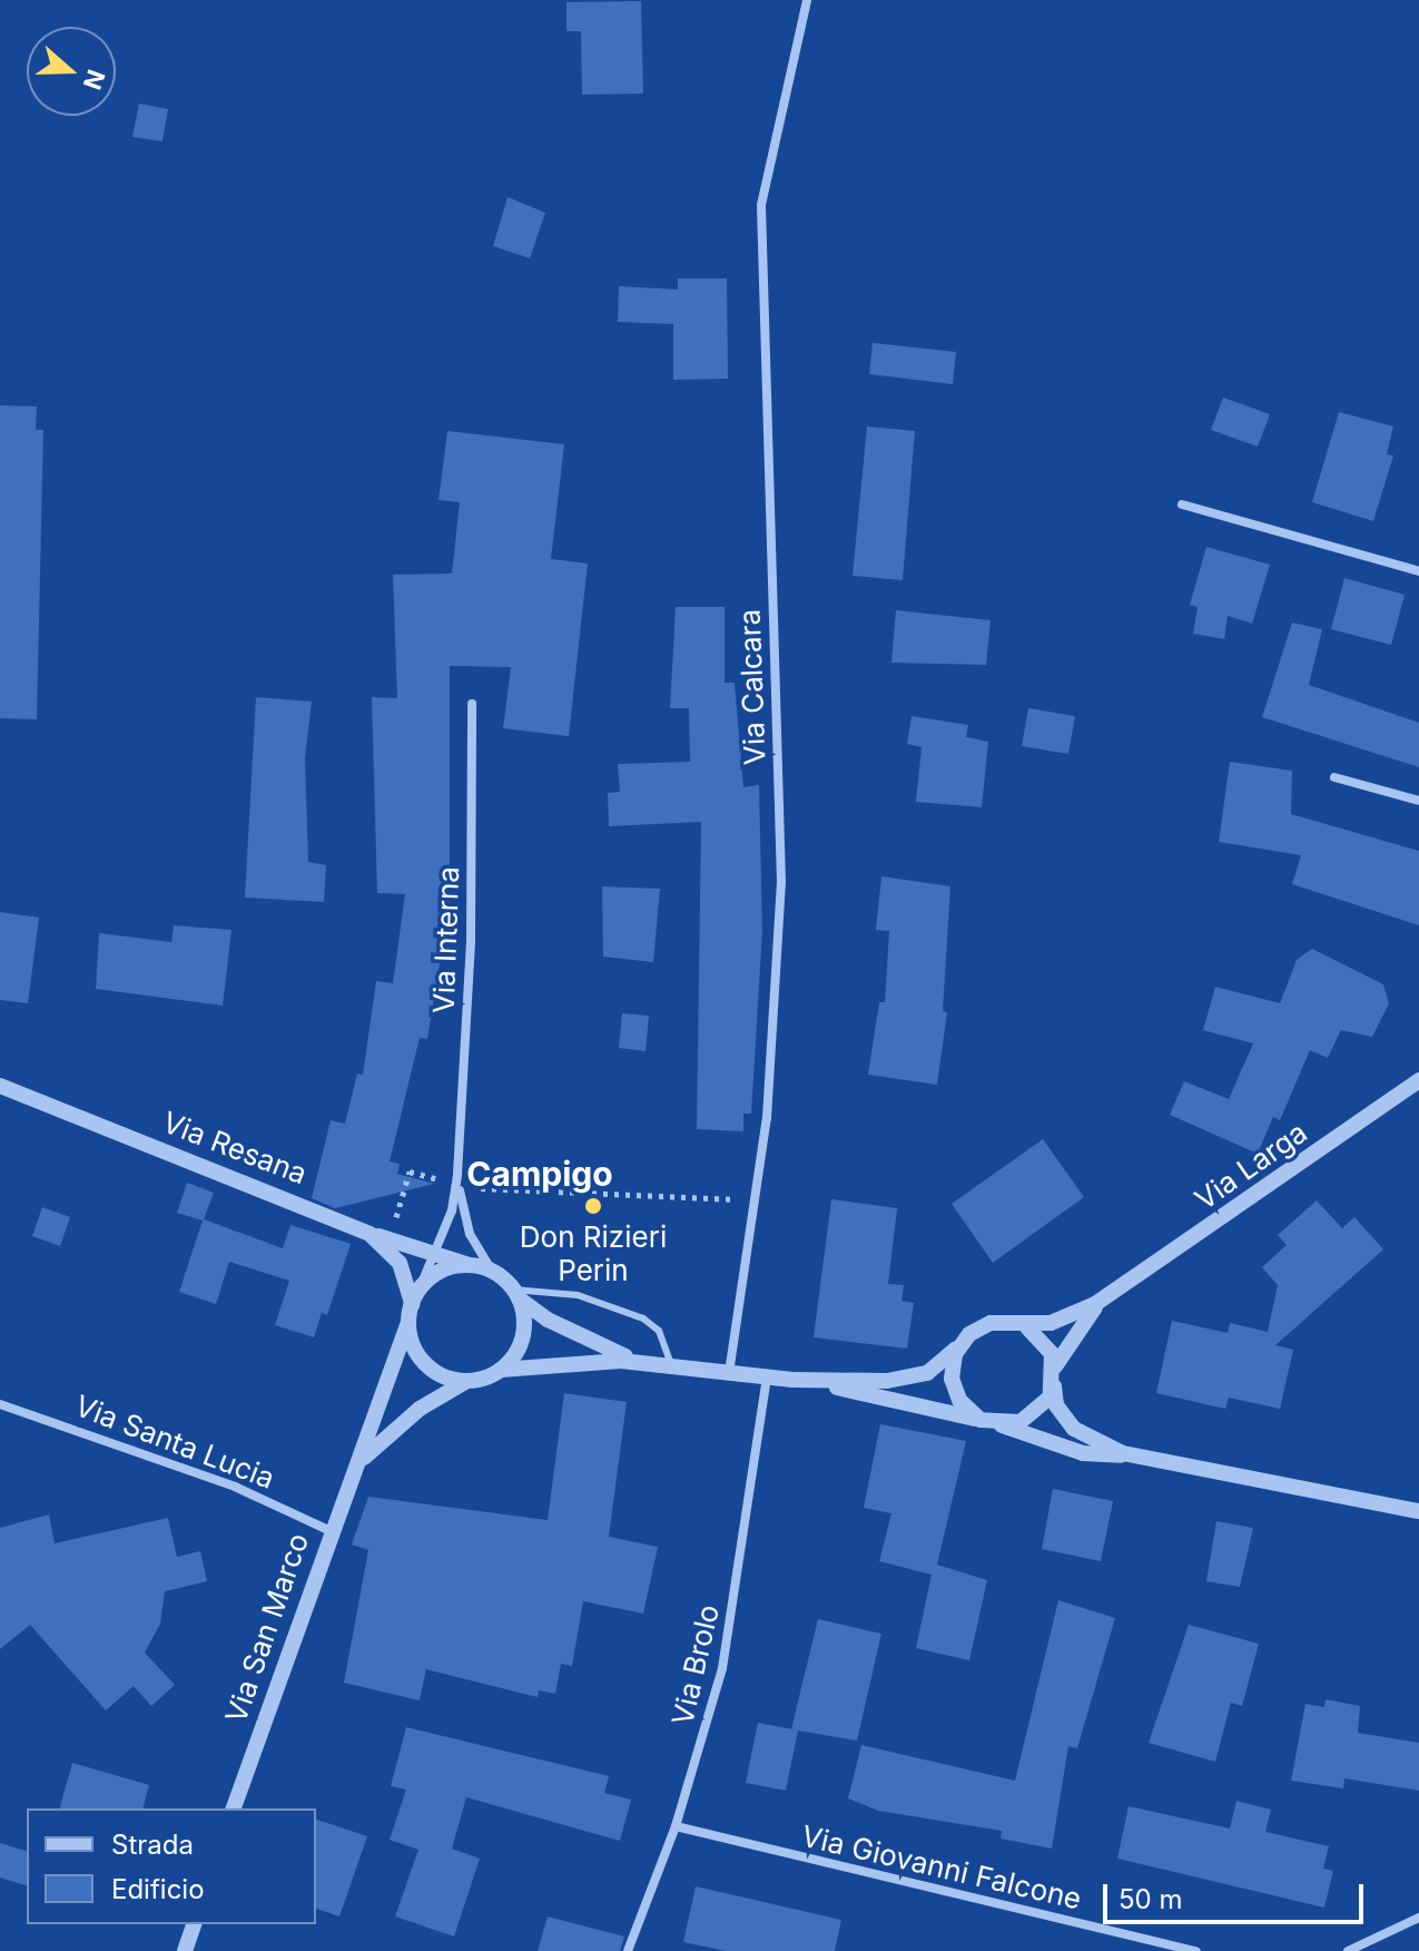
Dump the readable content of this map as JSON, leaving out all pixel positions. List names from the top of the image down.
{
  "streets": {
    "street": [
      "Via Calcara",
      "Via Interna",
      "Via Resana",
      "Via Larga",
      "Via Santa Lucia",
      "Via San Marco",
      "Via Brolo",
      "Via Giovanni Falcone"
    ]
  },
  "crossings": [
    ["Via Interna", "Via Resana"],
    ["Via Interna", "Via San Marco"],
    ["Via Resana", "Via San Marco"],
    ["Via Santa Lucia", "Via San Marco"],
    ["Via Brolo", "Via Giovanni Falcone"]
  ],
  "districts": ["Campigo"],
  "places": ["Don Rizieri Perin"],
  "legend": ["Strada", "Edificio"],
  "scale_bar": "50 m",
  "north": "right"
}
